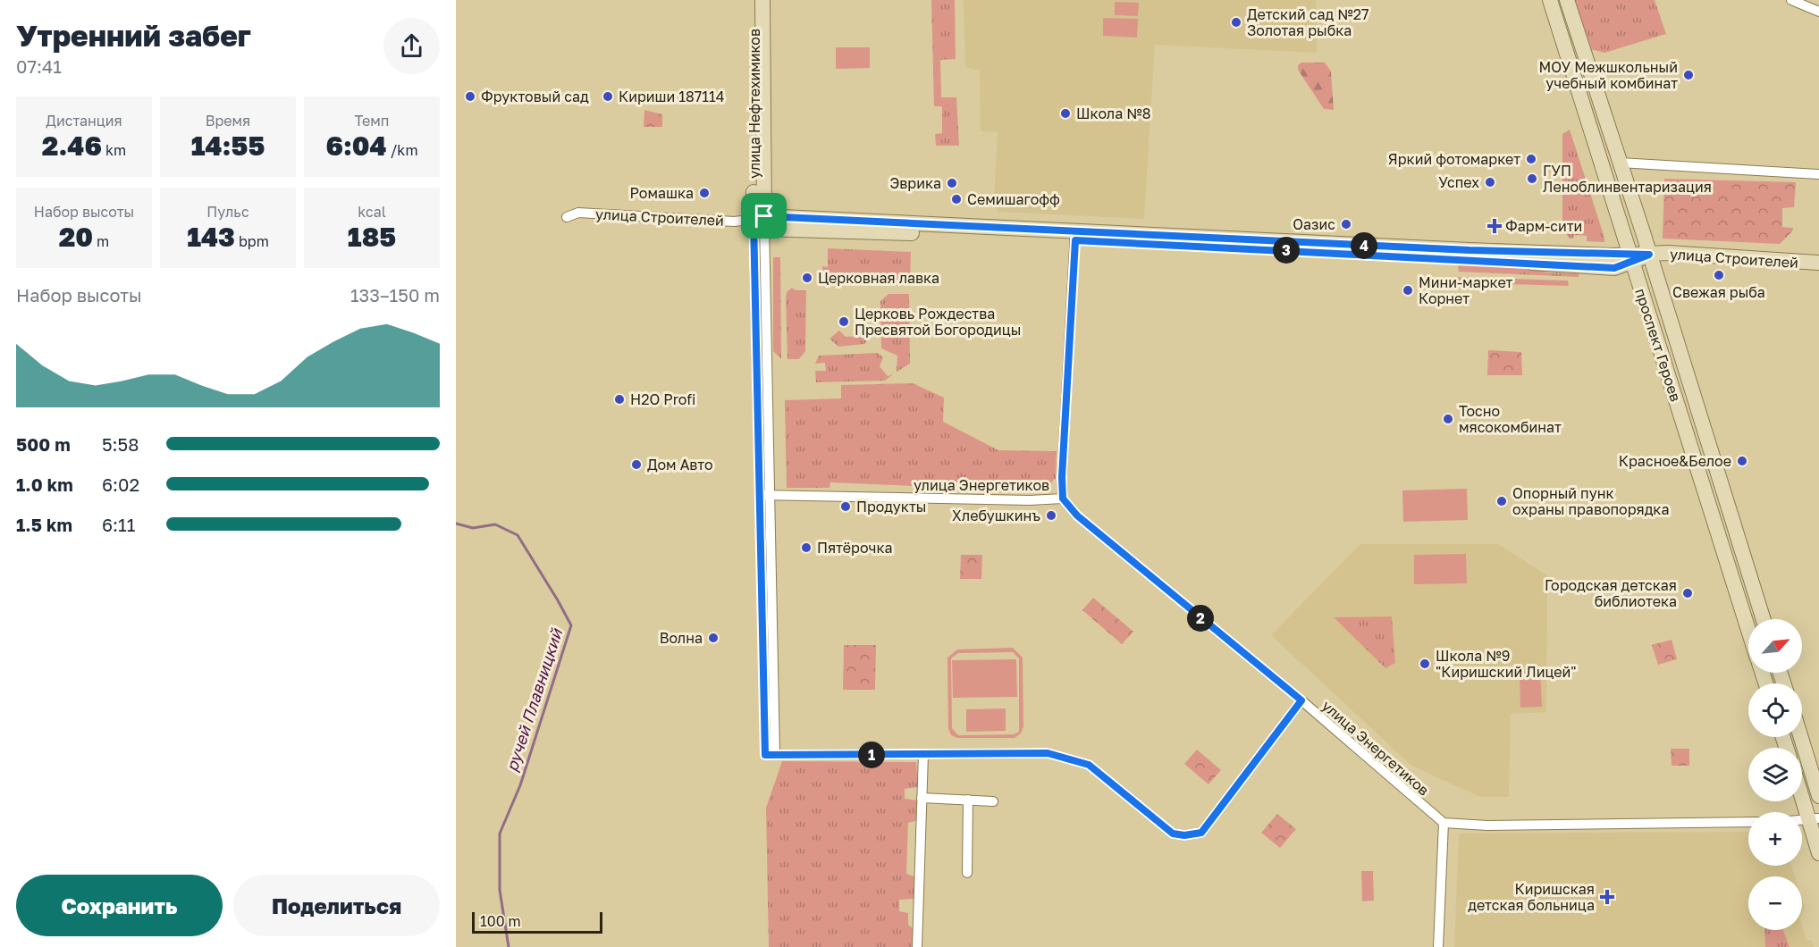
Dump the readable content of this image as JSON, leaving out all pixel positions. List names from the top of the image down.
{
  "streets": {
    "main road": ["улица Нефтехимиков", "улица Строителей", "проспект Героев"],
    "street": ["улица Энергетиков"]
  },
  "crossings": [
    ["улица Нефтехимиков", "улица Строителей"],
    ["улица Нефтехимиков", "улица Энергетиков"],
    ["улица Строителей", "проспект Героев"]
  ],
  "water": ["ручей Плавницкий"],
  "places": {
    "other": [
      "Детский сад №27 Золотая рыбка",
      "МОУ Межшкольный учебный комбинат",
      "Фруктовый сад",
      "Кириши 187114",
      "Школа №8",
      "Яркий фотомаркет",
      "ГУП Леноблинвентаризация",
      "Успех",
      "Эврика",
      "Ромашка",
      "Семишагофф",
      "Оазис",
      "Свежая рыба",
      "Церковная лавка",
      "Мини-маркет Корнет",
      "Церковь Рождества Пресвятой Богородицы",
      "H2O Profi",
      "Тосно мясокомбинат",
      "Красное&Белое",
      "Дом Авто",
      "Опорный пунк охраны правопорядка",
      "Продукты",
      "Хлебушкинъ",
      "Пятёрочка",
      "Городская детская библиотека",
      "Волна",
      "Школа №9 \"Киришский Лицей\""
    ],
    "health": ["Фарм-сити", "Киришская детская больница"]
  },
  "scale_bar": "100 m",
  "north": "top right",
  "page": {
    "heading": ["Утренний забег", "07:41"],
    "stats": [
      ["Дистанция", "2.46 km"],
      ["Время", "14:55"],
      ["Темп", "6:04 /km"],
      ["Набор высоты", "20 m"],
      ["Пульс", "143 bpm"],
      ["kcal", "185"]
    ],
    "pins": [
      "4",
      "3",
      "2",
      "1"
    ],
    "chart": ["Набор высоты", "133–150 m"],
    "list": [
      {
        "name": "500 m",
        "note": "5:58"
      },
      {
        "name": "1.0 km",
        "note": "6:02"
      },
      {
        "name": "1.5 km",
        "note": "6:11"
      }
    ],
    "map_buttons": ["+", "−"],
    "buttons": ["Сохранить", "Поделиться"],
    "scale": "100 m"
  }
}
